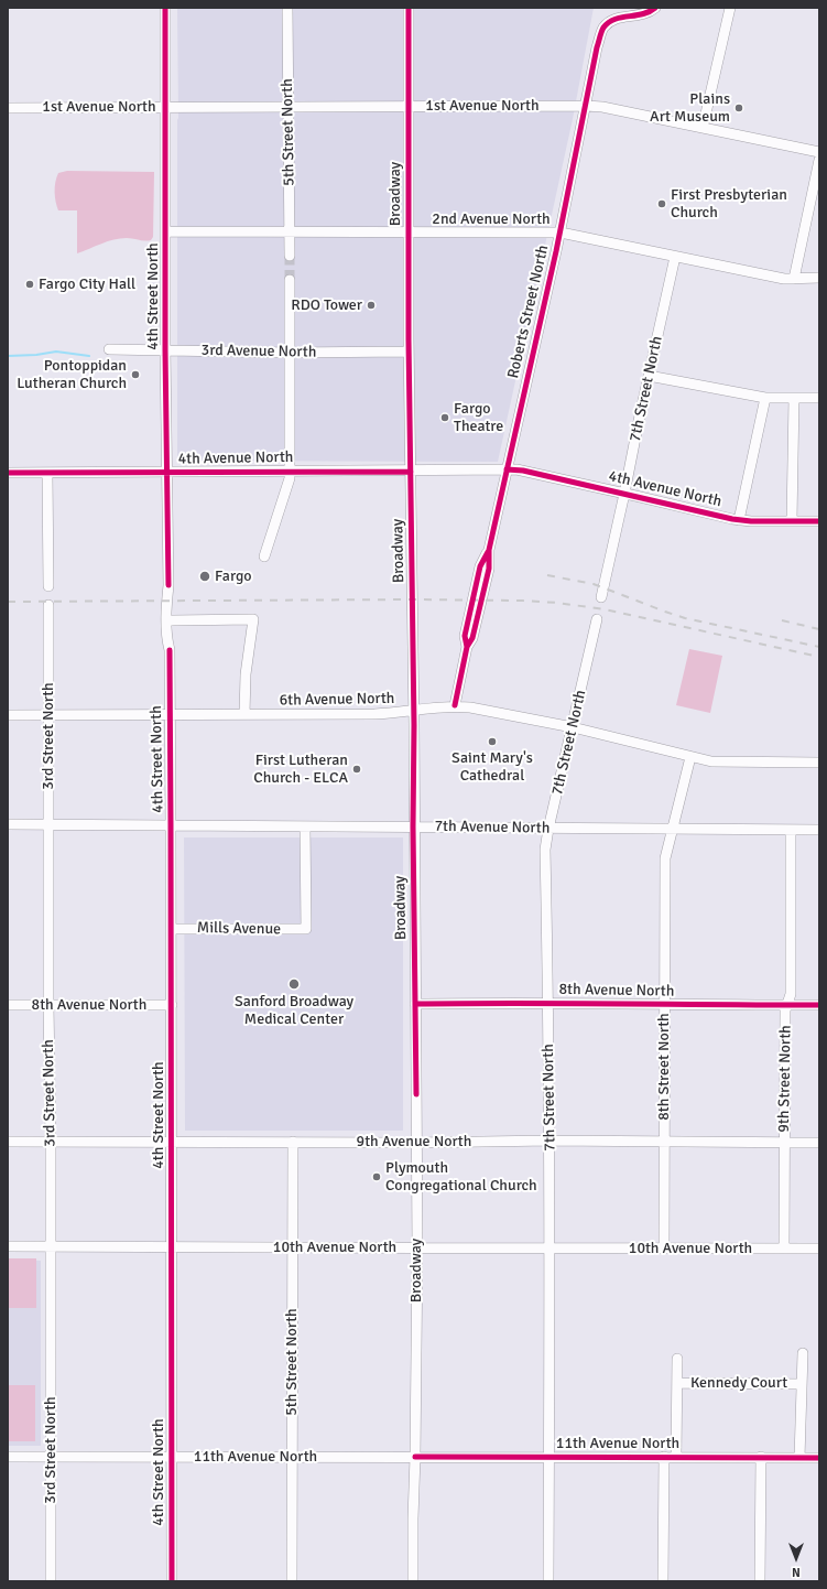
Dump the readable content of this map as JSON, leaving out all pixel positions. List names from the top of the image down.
{
  "streets": {
    "street": [
      "1st Avenue North",
      "5th Street North",
      "Broadway",
      "2nd Avenue North",
      "4th Street North",
      "Roberts Street North",
      "3rd Avenue North",
      "7th Street North",
      "4th Avenue North",
      "6th Avenue North",
      "3rd Street North",
      "7th Avenue North",
      "Mills Avenue",
      "8th Avenue North",
      "8th Street North",
      "9th Street North",
      "9th Avenue North",
      "10th Avenue North",
      "Kennedy Court",
      "11th Avenue North"
    ]
  },
  "crossings": [
    ["1st Avenue North", "5th Street North"],
    ["1st Avenue North", "Broadway"],
    ["1st Avenue North", "4th Street North"],
    ["1st Avenue North", "Roberts Street North"],
    ["5th Street North", "2nd Avenue North"],
    ["5th Street North", "9th Avenue North"],
    ["5th Street North", "10th Avenue North"],
    ["5th Street North", "11th Avenue North"],
    ["Broadway", "2nd Avenue North"],
    ["Broadway", "3rd Avenue North"],
    ["Broadway", "4th Avenue North"],
    ["Broadway", "6th Avenue North"],
    ["Broadway", "7th Avenue North"],
    ["Broadway", "8th Avenue North"],
    ["Broadway", "9th Avenue North"],
    ["Broadway", "10th Avenue North"],
    ["Broadway", "11th Avenue North"],
    ["2nd Avenue North", "4th Street North"],
    ["2nd Avenue North", "Roberts Street North"],
    ["2nd Avenue North", "7th Street North"],
    ["4th Street North", "3rd Avenue North"],
    ["4th Street North", "4th Avenue North"],
    ["4th Street North", "6th Avenue North"],
    ["4th Street North", "7th Avenue North"],
    ["4th Street North", "Mills Avenue"],
    ["4th Street North", "8th Avenue North"],
    ["4th Street North", "9th Avenue North"],
    ["4th Street North", "10th Avenue North"],
    ["4th Street North", "11th Avenue North"],
    ["Roberts Street North", "4th Avenue North"],
    ["Roberts Street North", "6th Avenue North"],
    ["7th Street North", "4th Avenue North"],
    ["7th Street North", "6th Avenue North"],
    ["7th Street North", "7th Avenue North"],
    ["7th Street North", "8th Avenue North"],
    ["7th Street North", "9th Avenue North"],
    ["7th Street North", "10th Avenue North"],
    ["7th Street North", "11th Avenue North"],
    ["6th Avenue North", "3rd Street North"],
    ["6th Avenue North", "8th Street North"],
    ["3rd Street North", "7th Avenue North"],
    ["3rd Street North", "8th Avenue North"],
    ["3rd Street North", "9th Avenue North"],
    ["3rd Street North", "10th Avenue North"],
    ["3rd Street North", "11th Avenue North"],
    ["7th Avenue North", "Mills Avenue"],
    ["7th Avenue North", "8th Street North"],
    ["7th Avenue North", "9th Street North"],
    ["8th Avenue North", "8th Street North"],
    ["8th Avenue North", "9th Street North"],
    ["8th Street North", "9th Avenue North"],
    ["8th Street North", "10th Avenue North"],
    ["9th Street North", "9th Avenue North"],
    ["9th Street North", "10th Avenue North"]
  ],
  "places": [
    "Plains Art Museum",
    "First Presbyterian Church",
    "Fargo City Hall",
    "RDO Tower",
    "Pontoppidan Lutheran Church",
    "Fargo Theatre",
    "Fargo",
    "Saint Mary's Cathedral",
    "First Lutheran Church - ELCA",
    "Sanford Broadway Medical Center",
    "Plymouth Congregational Church"
  ],
  "north": "bottom"
}
